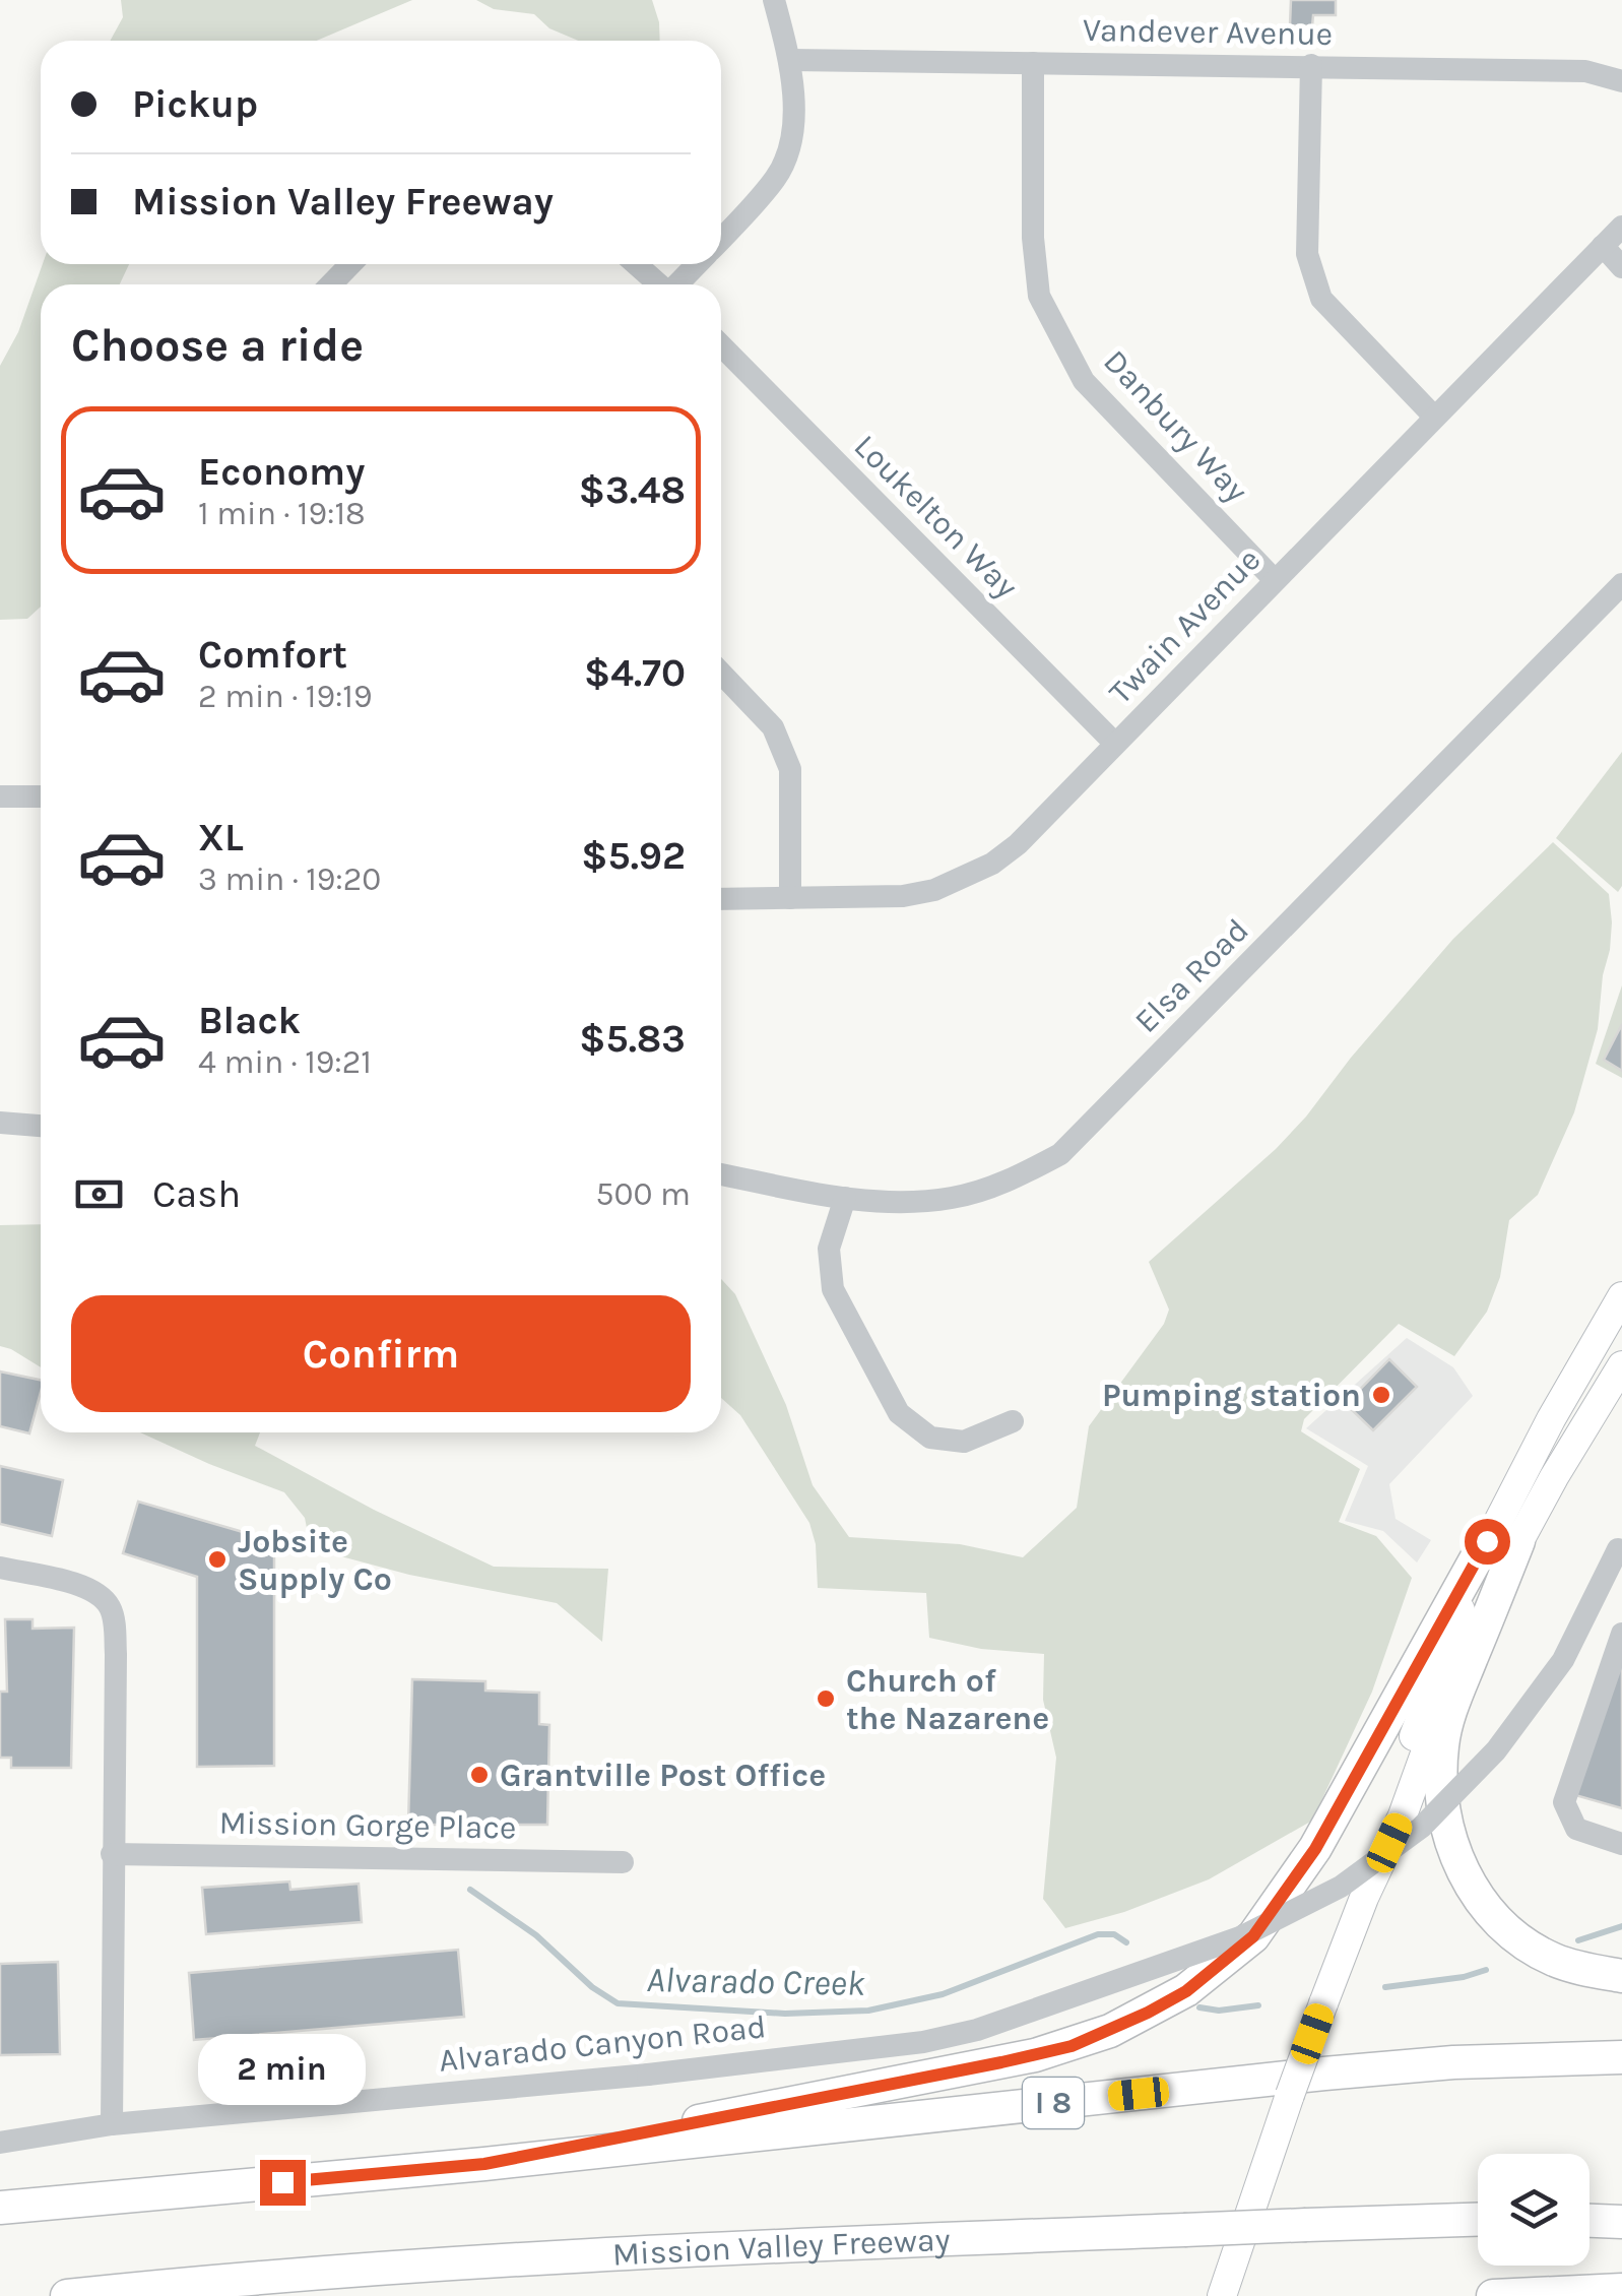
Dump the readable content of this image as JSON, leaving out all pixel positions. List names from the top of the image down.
{
  "streets": {
    "highway": ["I 8", "Mission Valley Freeway"],
    "street": [
      "Vandever Avenue",
      "Danbury Way",
      "Loukelton Way",
      "Twain Avenue",
      "Elsa Road",
      "Mission Gorge Place",
      "Alvarado Canyon Road"
    ]
  },
  "crossings": [
    ["Vandever Avenue", "Danbury Way"],
    ["Danbury Way", "Twain Avenue"],
    ["Loukelton Way", "Twain Avenue"]
  ],
  "water": ["Alvarado Creek"],
  "places": [
    "Pumping station",
    "Jobsite Supply Co",
    "Church of the Nazarene",
    "Grantville Post Office"
  ],
  "page": {
    "banner": ["Pickup", "Mission Valley Freeway"],
    "heading": "Choose a ride",
    "list": [
      {
        "name": "Economy",
        "note": "1 min · 19:18",
        "value": "$3.48"
      },
      {
        "name": "Comfort",
        "note": "2 min · 19:19",
        "value": "$4.70"
      },
      {
        "name": "XL",
        "note": "3 min · 19:20",
        "value": "$5.92"
      },
      {
        "name": "Black",
        "note": "4 min · 19:21",
        "value": "$5.83"
      }
    ],
    "pay": ["Cash", "500 m"],
    "buttons": "Confirm",
    "bubble": "2 min"
  }
}
